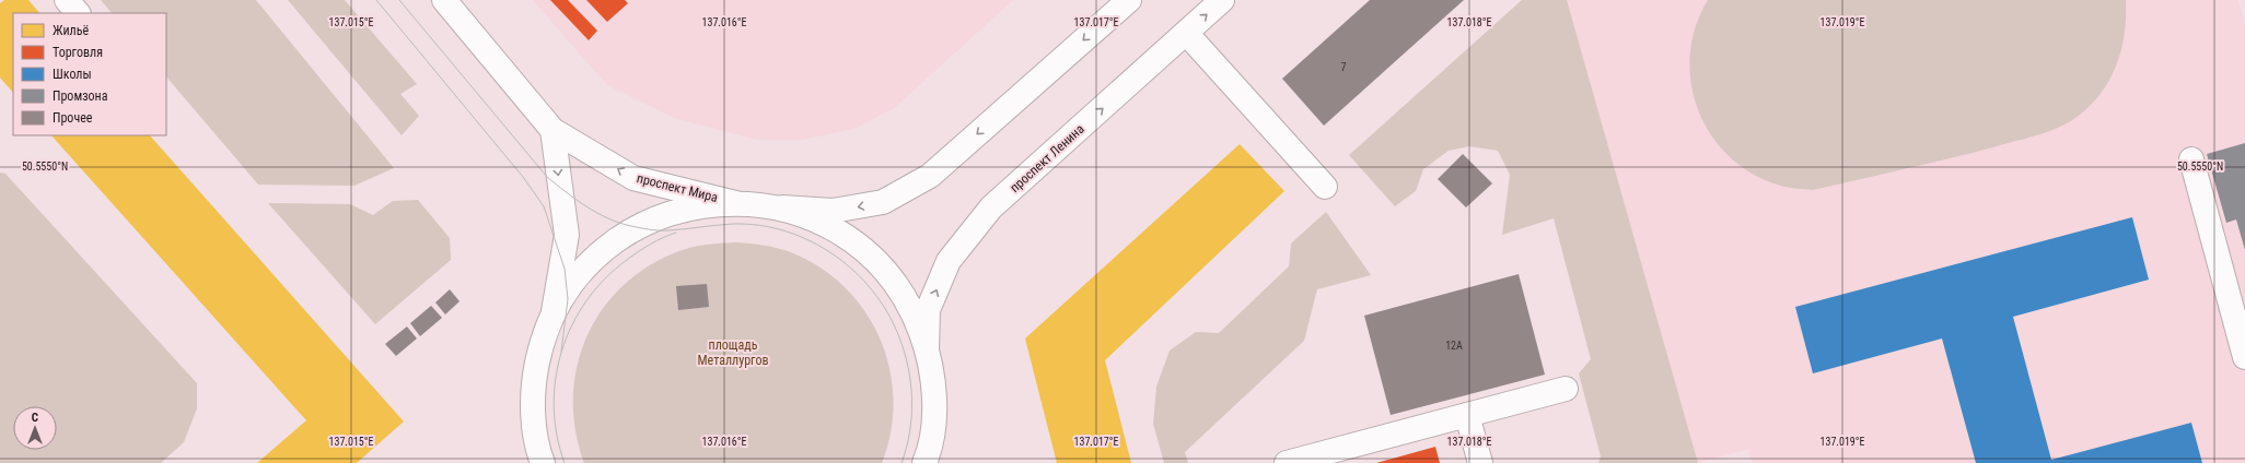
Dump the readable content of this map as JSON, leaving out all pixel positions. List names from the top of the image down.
{
  "streets": {
    "main road": ["проспект Ленина", "проспект Мира"]
  },
  "one_way": ["проспект Мира"],
  "parks": ["площадь Металлургов"],
  "house_numbers": ["7", "12А"],
  "legend": [
    "Жильё",
    "Торговля",
    "Школы",
    "Промзона",
    "Прочее"
  ],
  "north": "top",
  "coordinates": [
    "137.015°E",
    "137.016°E",
    "137.017°E",
    "137.018°E",
    "137.019°E",
    "50.5550°N"
  ]
}
